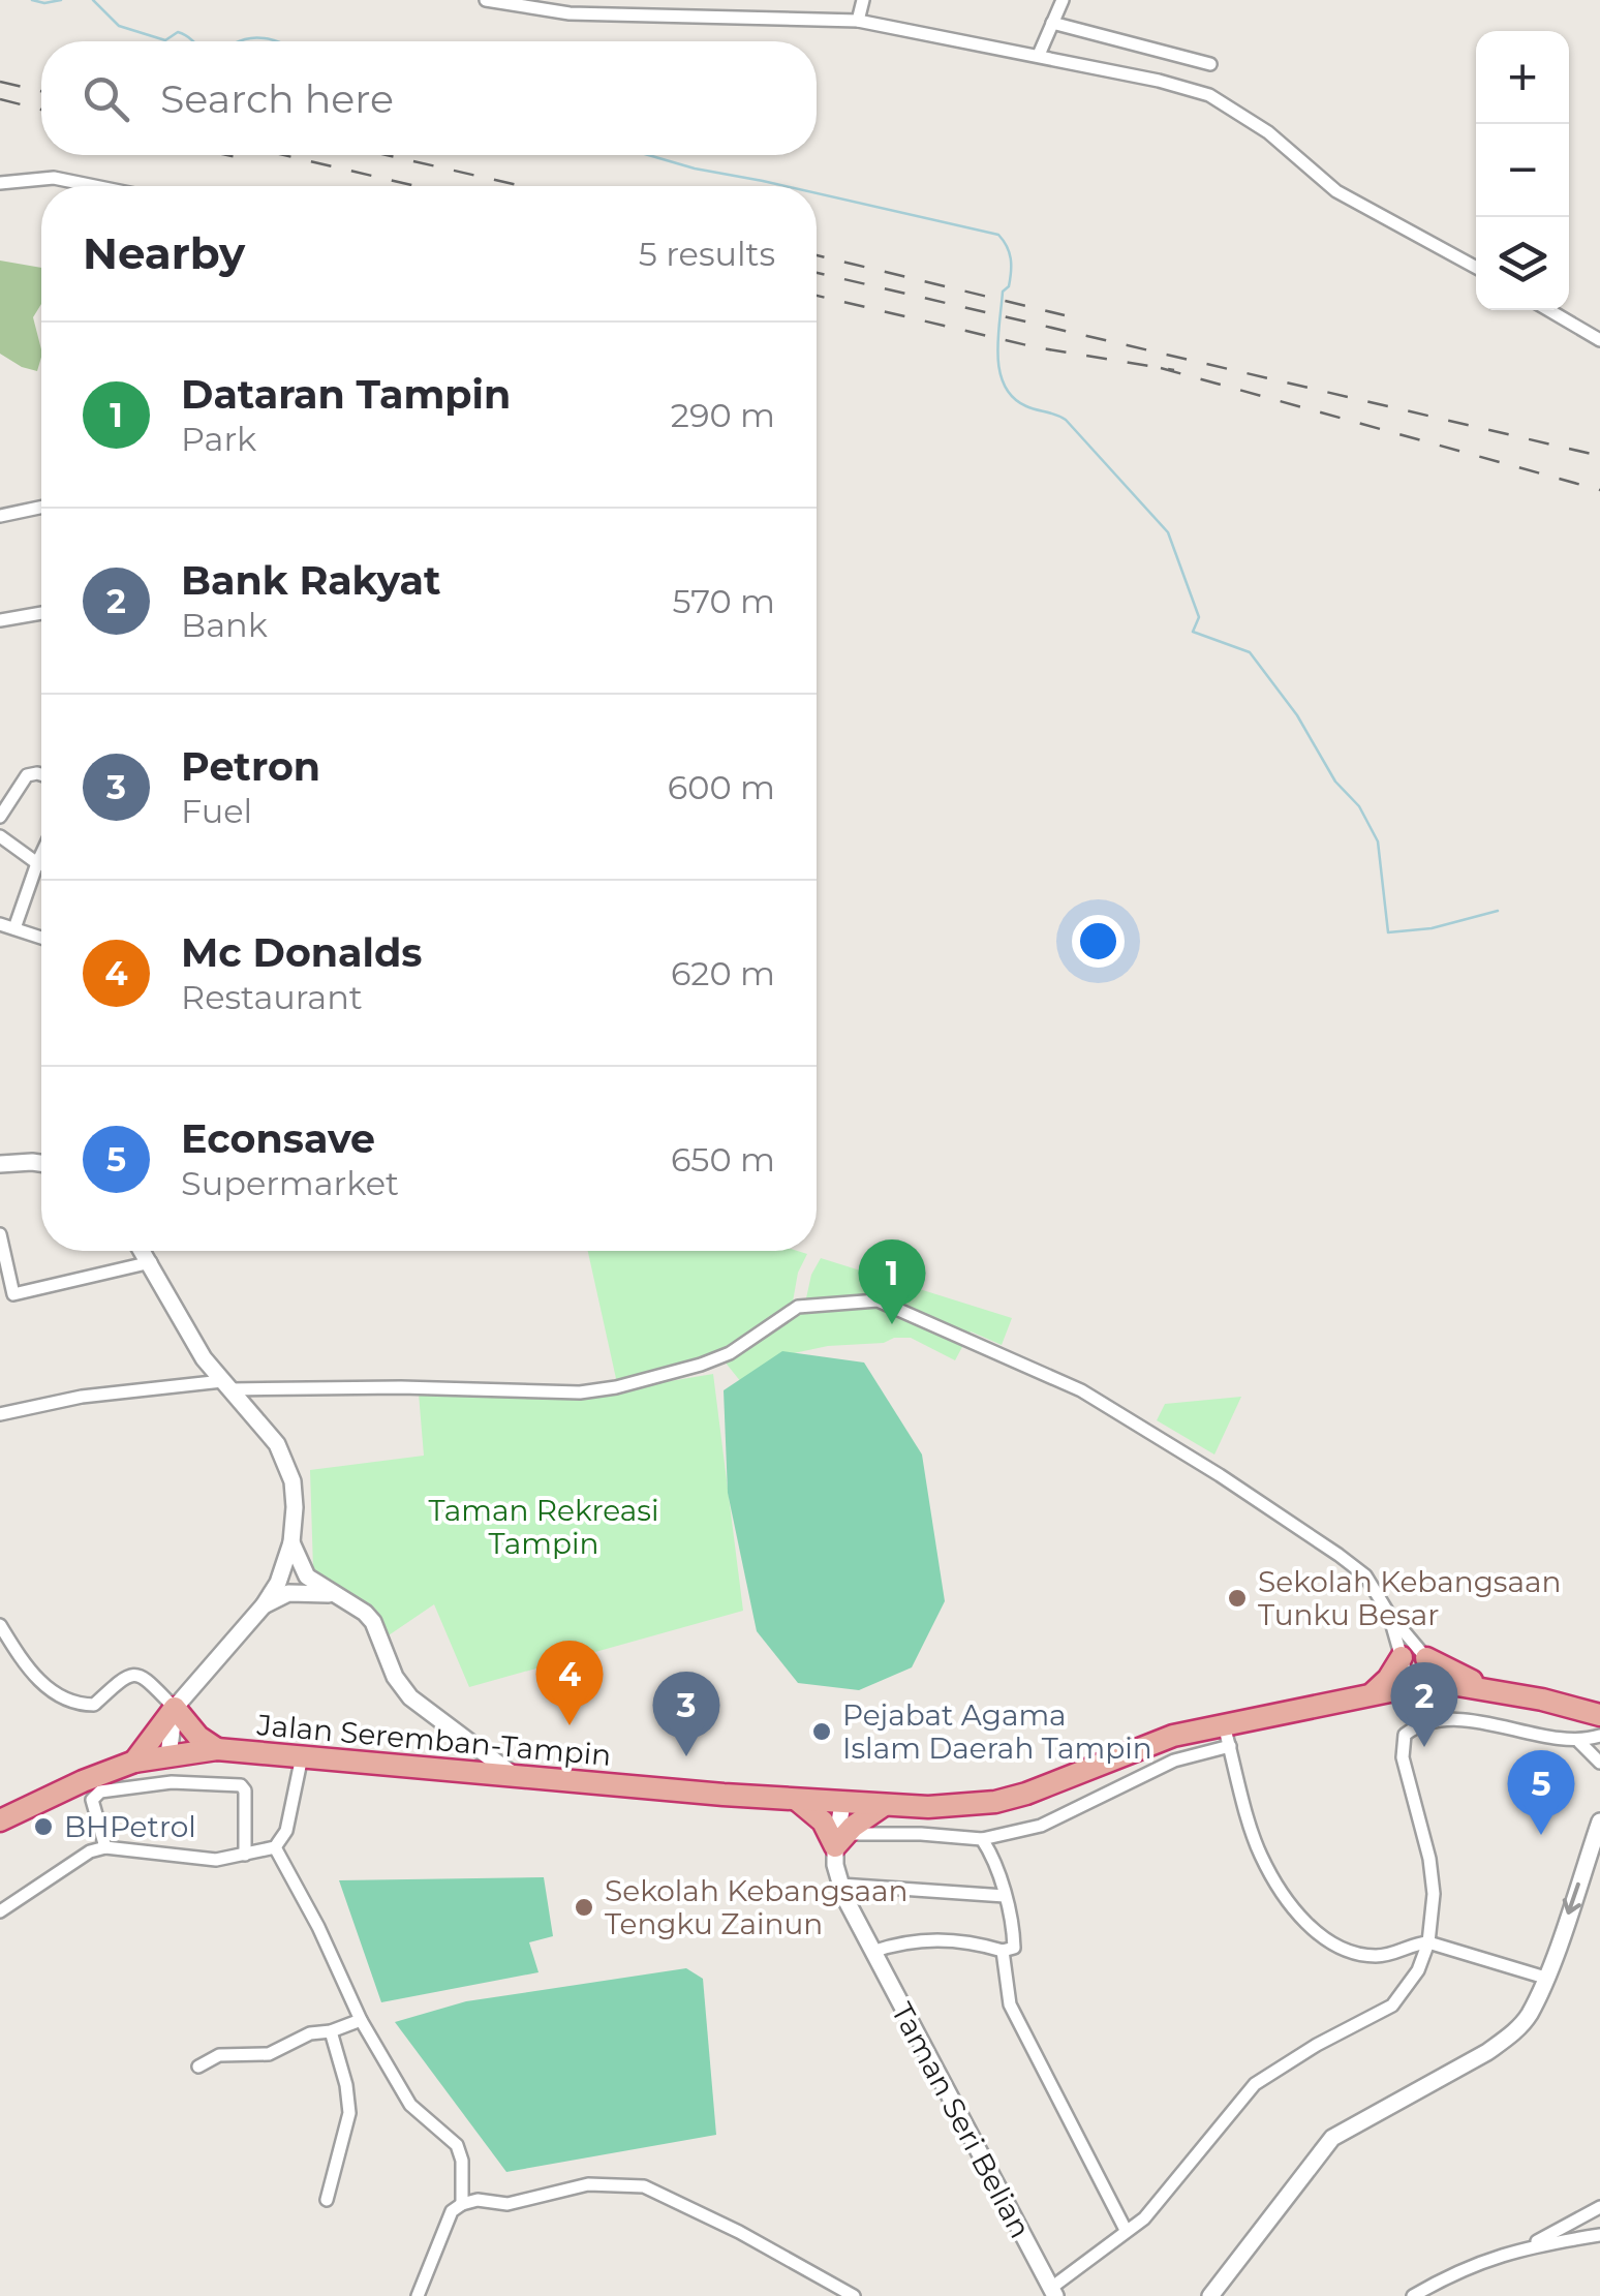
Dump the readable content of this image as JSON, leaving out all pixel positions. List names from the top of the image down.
{
  "streets": {
    "highway": ["Jalan Seremban-Tampin"],
    "street": ["Taman Seri Belian"]
  },
  "crossings": [
    ["Jalan Seremban-Tampin", "Taman Seri Belian"]
  ],
  "parks": ["Taman Rekreasi Tampin"],
  "places": [
    "Sekolah Kebangsaan Tunku Besar",
    "Pejabat Agama Islam Daerah Tampin",
    "BHPetrol",
    "Sekolah Kebangsaan Tengku Zainun"
  ],
  "page": {
    "map_buttons": ["+", "−"],
    "search": "Search here",
    "heading": ["Nearby", "5 results"],
    "list": [
      {
        "mark": "1",
        "name": "Dataran Tampin",
        "note": "Park",
        "value": "290 m"
      },
      {
        "mark": "2",
        "name": "Bank Rakyat",
        "note": "Bank",
        "value": "570 m"
      },
      {
        "mark": "3",
        "name": "Petron",
        "note": "Fuel",
        "value": "600 m"
      },
      {
        "mark": "4",
        "name": "Mc Donalds",
        "note": "Restaurant",
        "value": "620 m"
      },
      {
        "mark": "5",
        "name": "Econsave",
        "note": "Supermarket",
        "value": "650 m"
      }
    ],
    "pins": [
      "1",
      "4",
      "2",
      "3",
      "5"
    ]
  }
}
